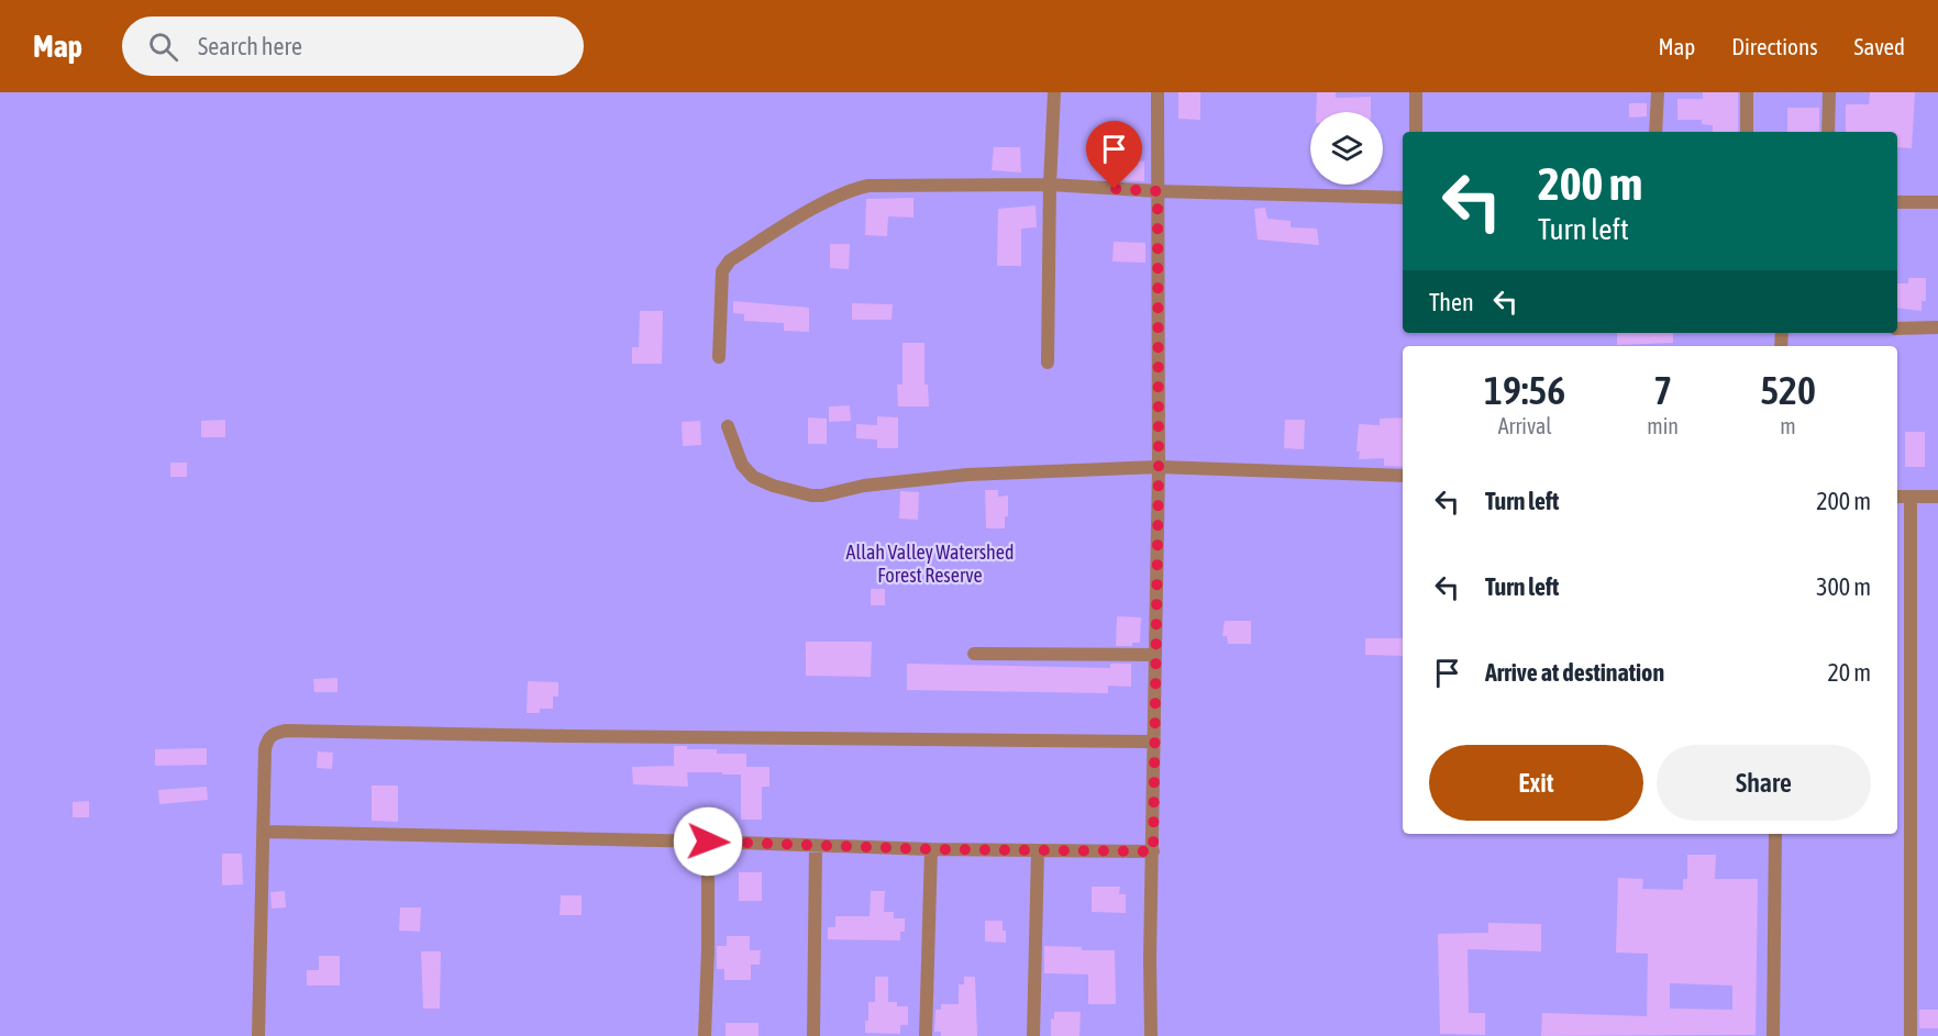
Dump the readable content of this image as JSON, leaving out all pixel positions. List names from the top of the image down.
{
  "parks": ["Allah Valley Watershed Forest Reserve"],
  "page": {
    "header": "Map",
    "search": "Search here",
    "nav": ["Map", "Directions", "Saved"],
    "turn": ["200 m", "Turn left"],
    "then": "Then",
    "eta": [
      "19:56",
      "Arrival",
      "7",
      "min",
      "520",
      "m"
    ],
    "list": [
      {
        "name": "Turn left",
        "value": "200 m"
      },
      {
        "name": "Turn left",
        "value": "300 m"
      },
      {
        "name": "Arrive at destination",
        "value": "20 m"
      }
    ],
    "buttons": ["Exit", "Share"]
  }
}
